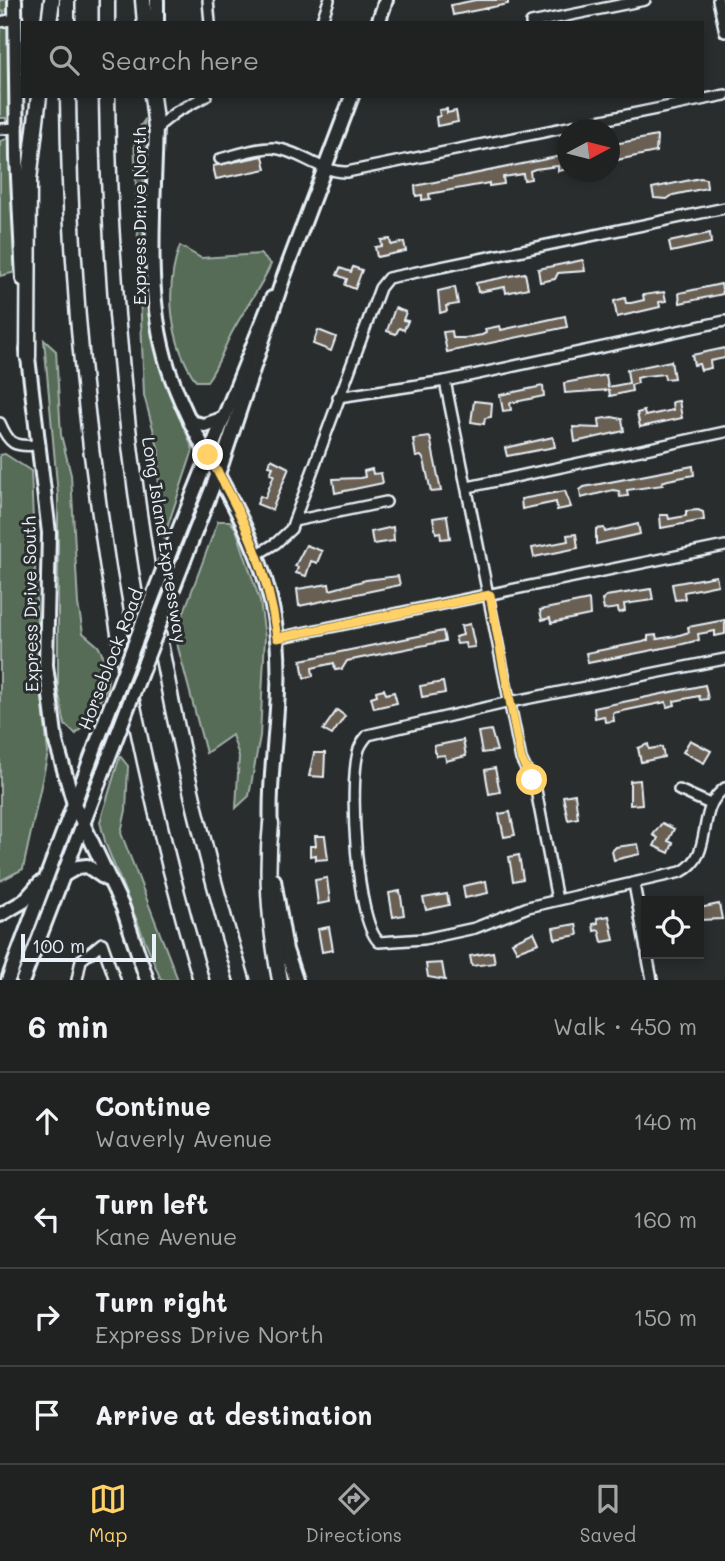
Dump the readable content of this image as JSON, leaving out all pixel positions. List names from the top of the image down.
{
  "streets": {
    "highway": ["Long Island Expressway"],
    "main road": ["Express Drive North", "Express Drive South", "Horseblock Road"]
  },
  "crossings": [
    ["Express Drive North", "Horseblock Road"],
    ["Express Drive South", "Horseblock Road"]
  ],
  "scale_bar": "100 m",
  "north": "right",
  "page": {
    "search": "Search here",
    "scale": "100 m",
    "heading": ["6 min", "Walk · 450 m"],
    "list": [
      ["Continue", "Waverly Avenue", "140 m"],
      ["Turn left", "Kane Avenue", "160 m"],
      ["Turn right", "Express Drive North", "150 m"],
      "Arrive at destination"
    ],
    "nav": ["Map", "Directions", "Saved"]
  }
}
